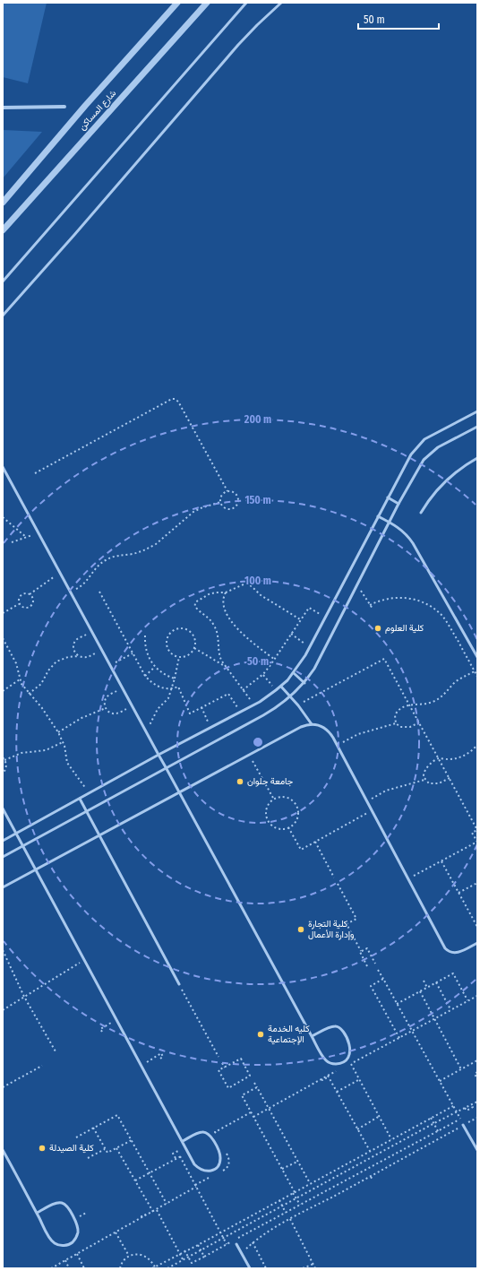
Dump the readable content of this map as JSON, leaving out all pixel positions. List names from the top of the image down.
{
  "streets": {
    "street": ["شارع المساكن"]
  },
  "places": [
    "كلية العلوم",
    "جامعة حلوان",
    "كلية التجارة وإدارة الأعمال",
    "كليه الخدمة الإجتماعية",
    "كلية الصيدلة"
  ],
  "scale_bar": "50 m",
  "rings": [
    "200 m",
    "150 m",
    "100 m",
    "50 m"
  ]
}
